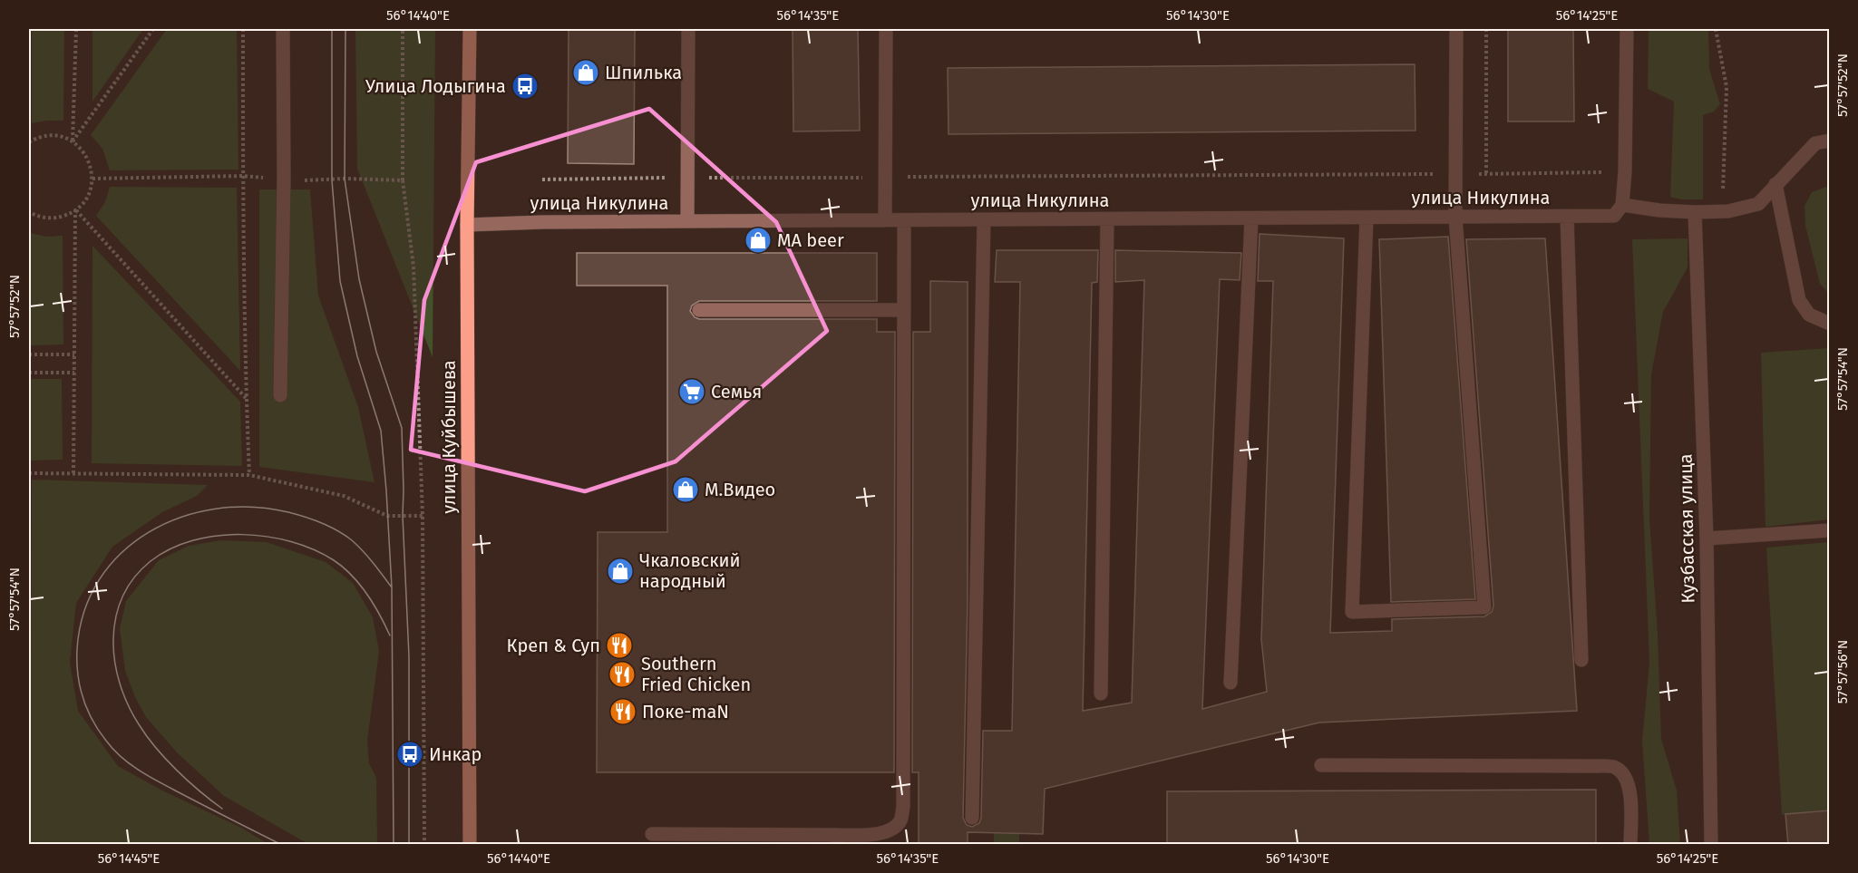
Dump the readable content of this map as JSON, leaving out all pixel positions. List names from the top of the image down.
{
  "streets": {
    "main road": ["улица Куйбышева"],
    "street": ["улица Никулина", "Кузбасская улица"]
  },
  "crossings": [
    ["улица Никулина", "улица Куйбышева"],
    ["улица Никулина", "Кузбасская улица"]
  ],
  "places": {
    "shop": [
      "Шпилька",
      "MA beer",
      "М.Видео",
      "Чкаловский народный"
    ],
    "bus stop": ["Улица Лодыгина", "Инкар"],
    "supermarket": ["Семья"],
    "restaurant": ["Креп & Суп", "Southern Fried Chicken", "Поке-maN"]
  },
  "coordinates": [
    "56°14'40\"E",
    "56°14'35\"E",
    "56°14'30\"E",
    "56°14'25\"E",
    "57°57'52\"N",
    "57°57'54\"N",
    "57°57'56\"N",
    "56°14'45\"E"
  ]
}
